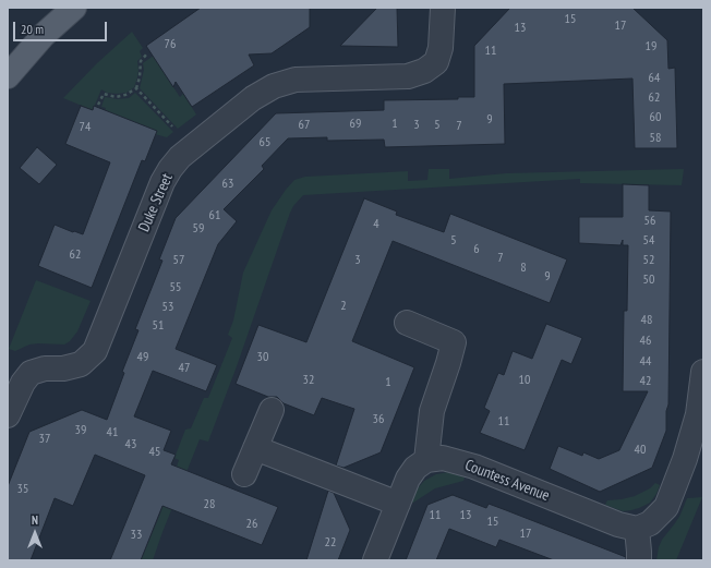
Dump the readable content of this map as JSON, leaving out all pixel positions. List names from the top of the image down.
{
  "streets": {
    "street": ["Duke Street", "Countess Avenue"]
  },
  "house_numbers": [
    "15",
    "17",
    "13",
    "76",
    "19",
    "11",
    "64",
    "62",
    "60",
    "9",
    "69",
    "1",
    "67",
    "3",
    "5",
    "7",
    "74",
    "58",
    "65",
    "63",
    "61",
    "56",
    "4",
    "59",
    "5",
    "54",
    "6",
    "62",
    "7",
    "57",
    "3",
    "52",
    "8",
    "9",
    "50",
    "55",
    "2",
    "53",
    "48",
    "51",
    "46",
    "49",
    "30",
    "44",
    "47",
    "32",
    "10",
    "42",
    "1",
    "36",
    "11",
    "39",
    "41",
    "37",
    "43",
    "40",
    "45",
    "35",
    "28",
    "11",
    "13",
    "15",
    "26",
    "17",
    "33",
    "22"
  ],
  "scale_bar": "20 m",
  "north": "top"
}
